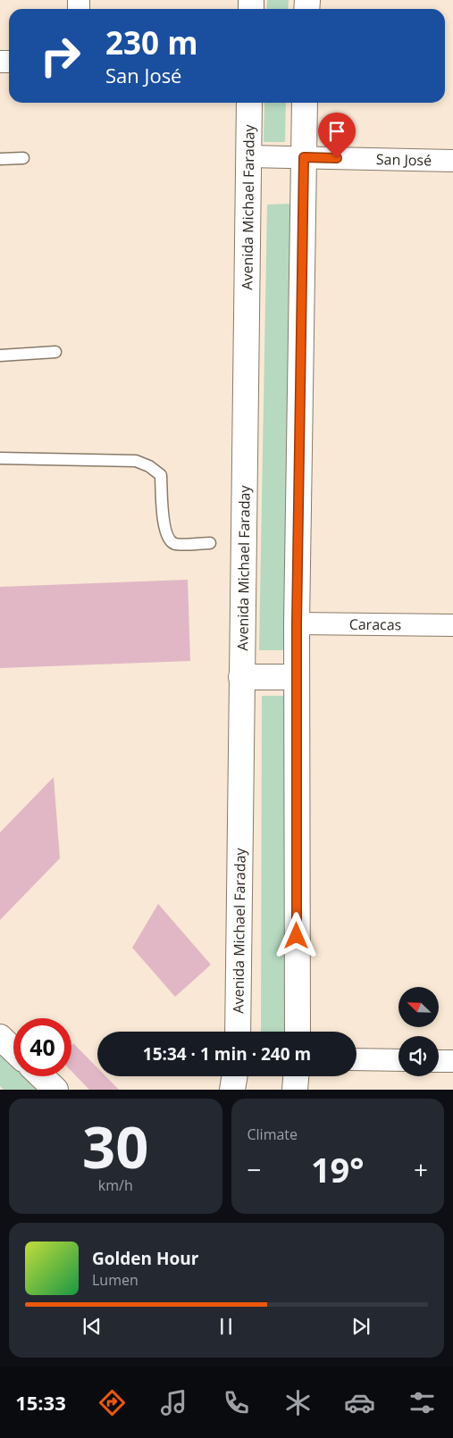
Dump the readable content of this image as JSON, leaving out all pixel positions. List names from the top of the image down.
{
  "streets": {
    "street": ["San José", "Avenida Michael Faraday", "Caracas"]
  },
  "crossings": [
    ["San José", "Avenida Michael Faraday"]
  ],
  "north": "top left",
  "page": {
    "turn": ["230 m", "San José"],
    "limit": "40",
    "trip": "15:34 · 1 min · 240 m",
    "tile": [
      ["30", "km/h"],
      "Climate"
    ],
    "heat": ["−", "19°", "+"],
    "song": ["Golden Hour", "Lumen"],
    "tabs": "15:33"
  }
}
